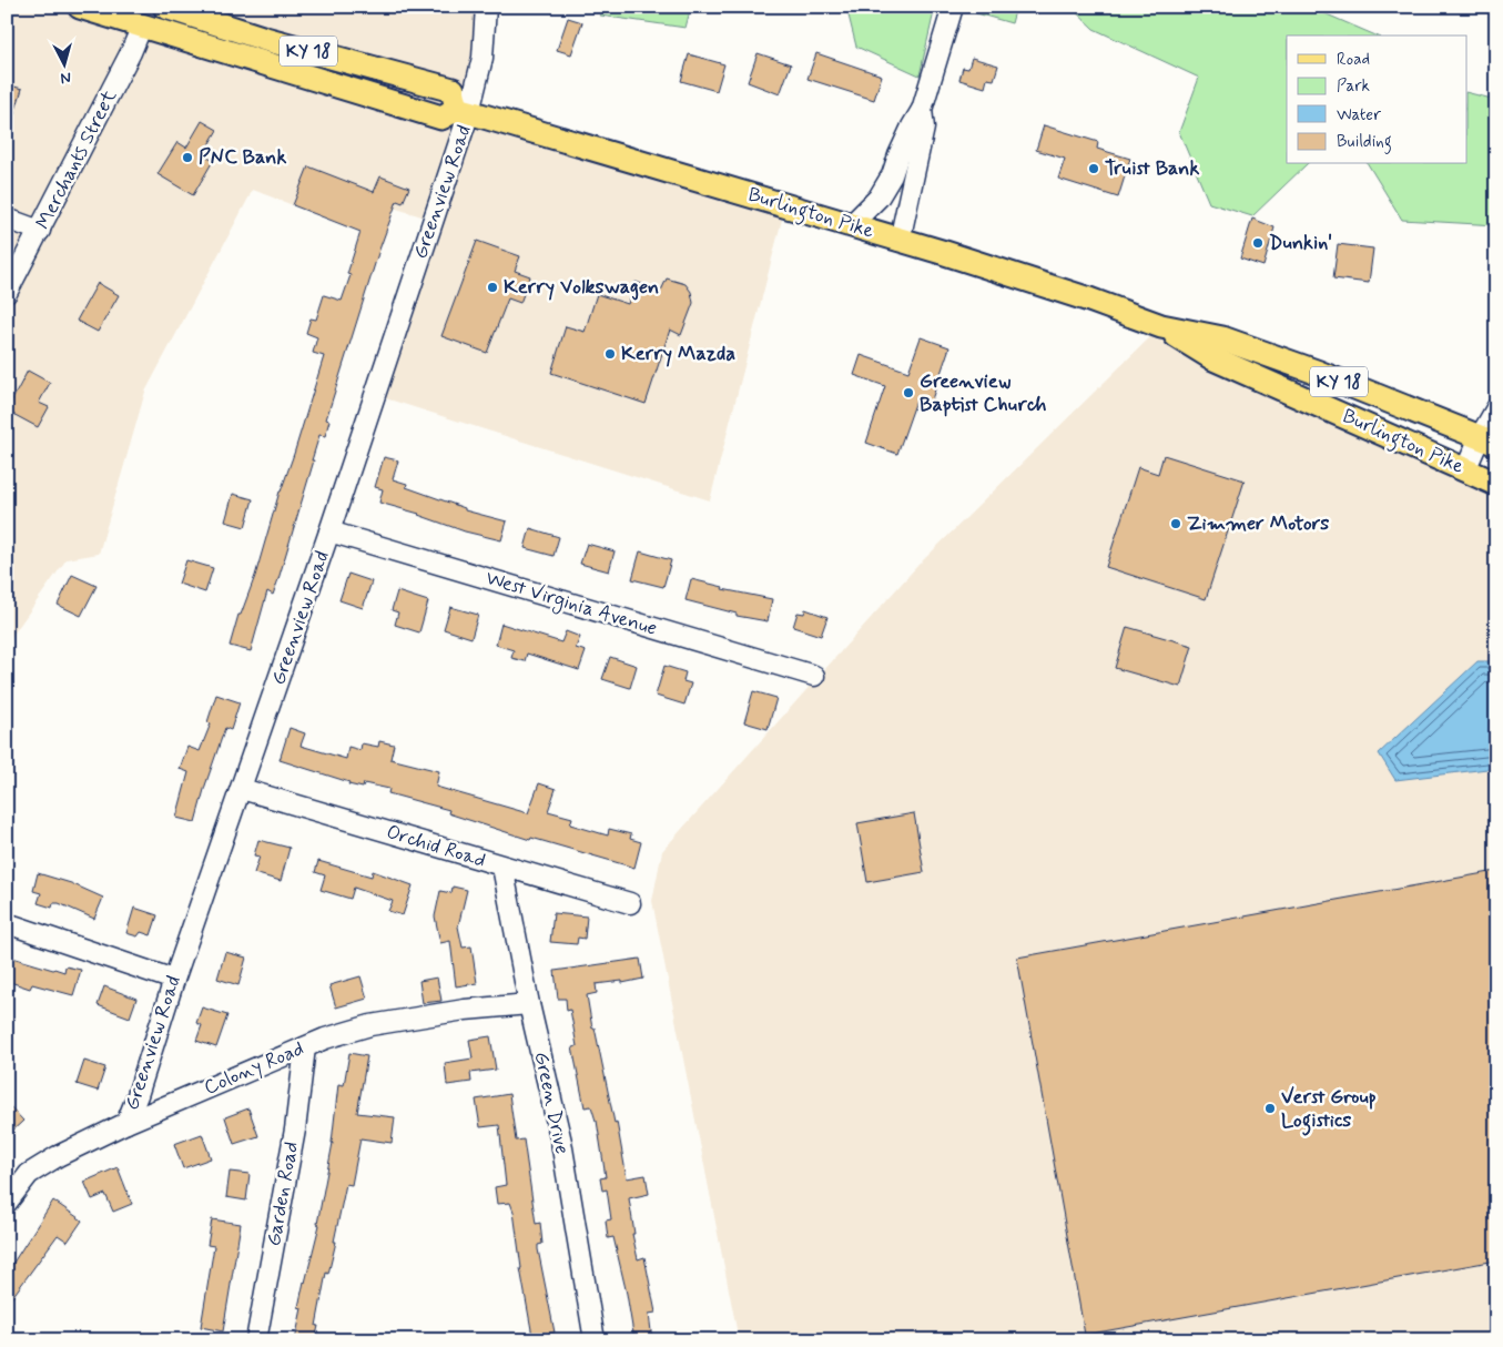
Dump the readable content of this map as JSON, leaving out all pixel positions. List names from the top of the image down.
{
  "streets": {
    "main road": ["KY 18", "Burlington Pike"],
    "street": [
      "Merchants Street",
      "Greenview Road",
      "West Virginia Avenue",
      "Orchid Road",
      "Colony Road",
      "Green Drive",
      "Garden Road"
    ]
  },
  "crossings": [
    ["KY 18", "Merchants Street"],
    ["KY 18", "Greenview Road"],
    ["KY 18", "Burlington Pike"],
    ["Greenview Road", "Burlington Pike"],
    ["Greenview Road", "West Virginia Avenue"],
    ["Greenview Road", "Orchid Road"],
    ["Greenview Road", "Colony Road"],
    ["Orchid Road", "Green Drive"],
    ["Colony Road", "Green Drive"],
    ["Colony Road", "Garden Road"]
  ],
  "places": [
    "PNC Bank",
    "Truist Bank",
    "Dunkin'",
    "Kerry Volkswagen",
    "Kerry Mazda",
    "Greenview Baptist Church",
    "Zimmer Motors",
    "Verst Group Logistics"
  ],
  "legend": [
    "Road",
    "Park",
    "Water",
    "Building"
  ],
  "north": "bottom"
}
